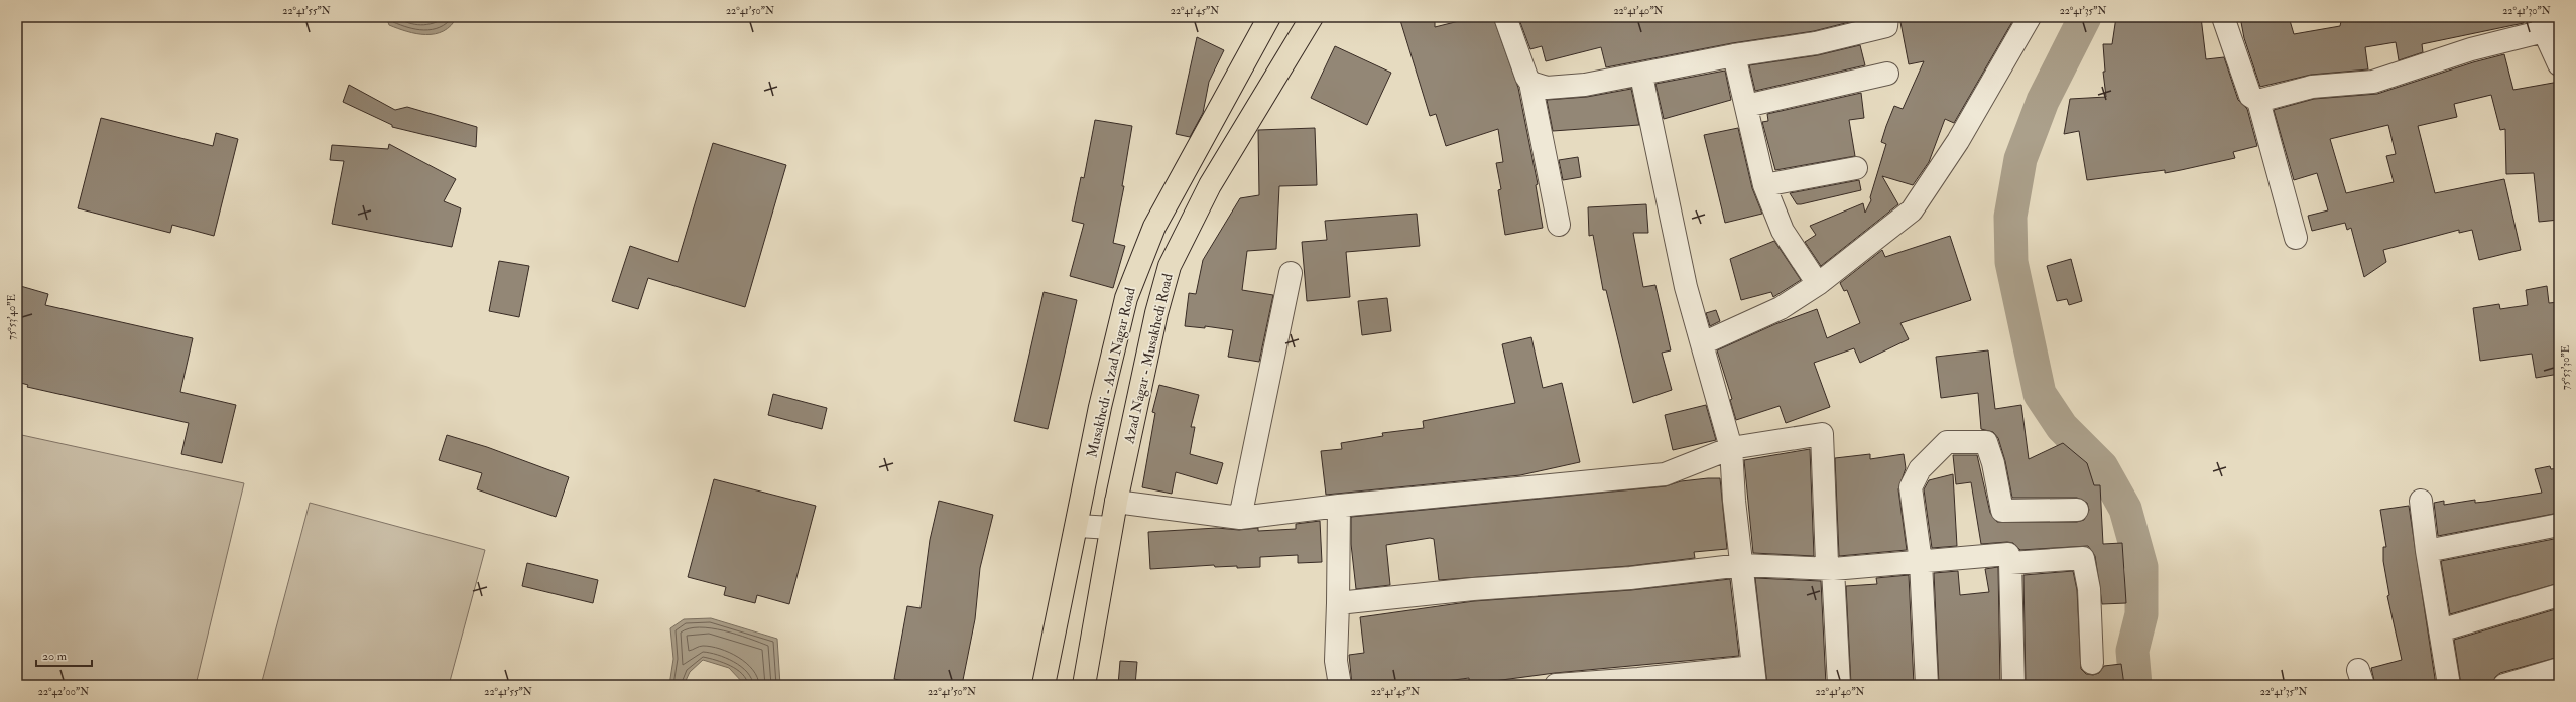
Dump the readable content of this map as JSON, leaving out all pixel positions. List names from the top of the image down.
{
  "streets": {
    "main road": ["Azad Nagar - Musakhedi Road", "Musakhedi - Azad Nagar Road"]
  },
  "scale_bar": "20 m",
  "coordinates": [
    "22°41'55\"N",
    "22°41'50\"N",
    "22°41'45\"N",
    "22°41'40\"N",
    "22°41'35\"N",
    "22°41'30\"N",
    "75°53'40\"E",
    "75°53'30\"E",
    "22°42'00\"N"
  ]
}
